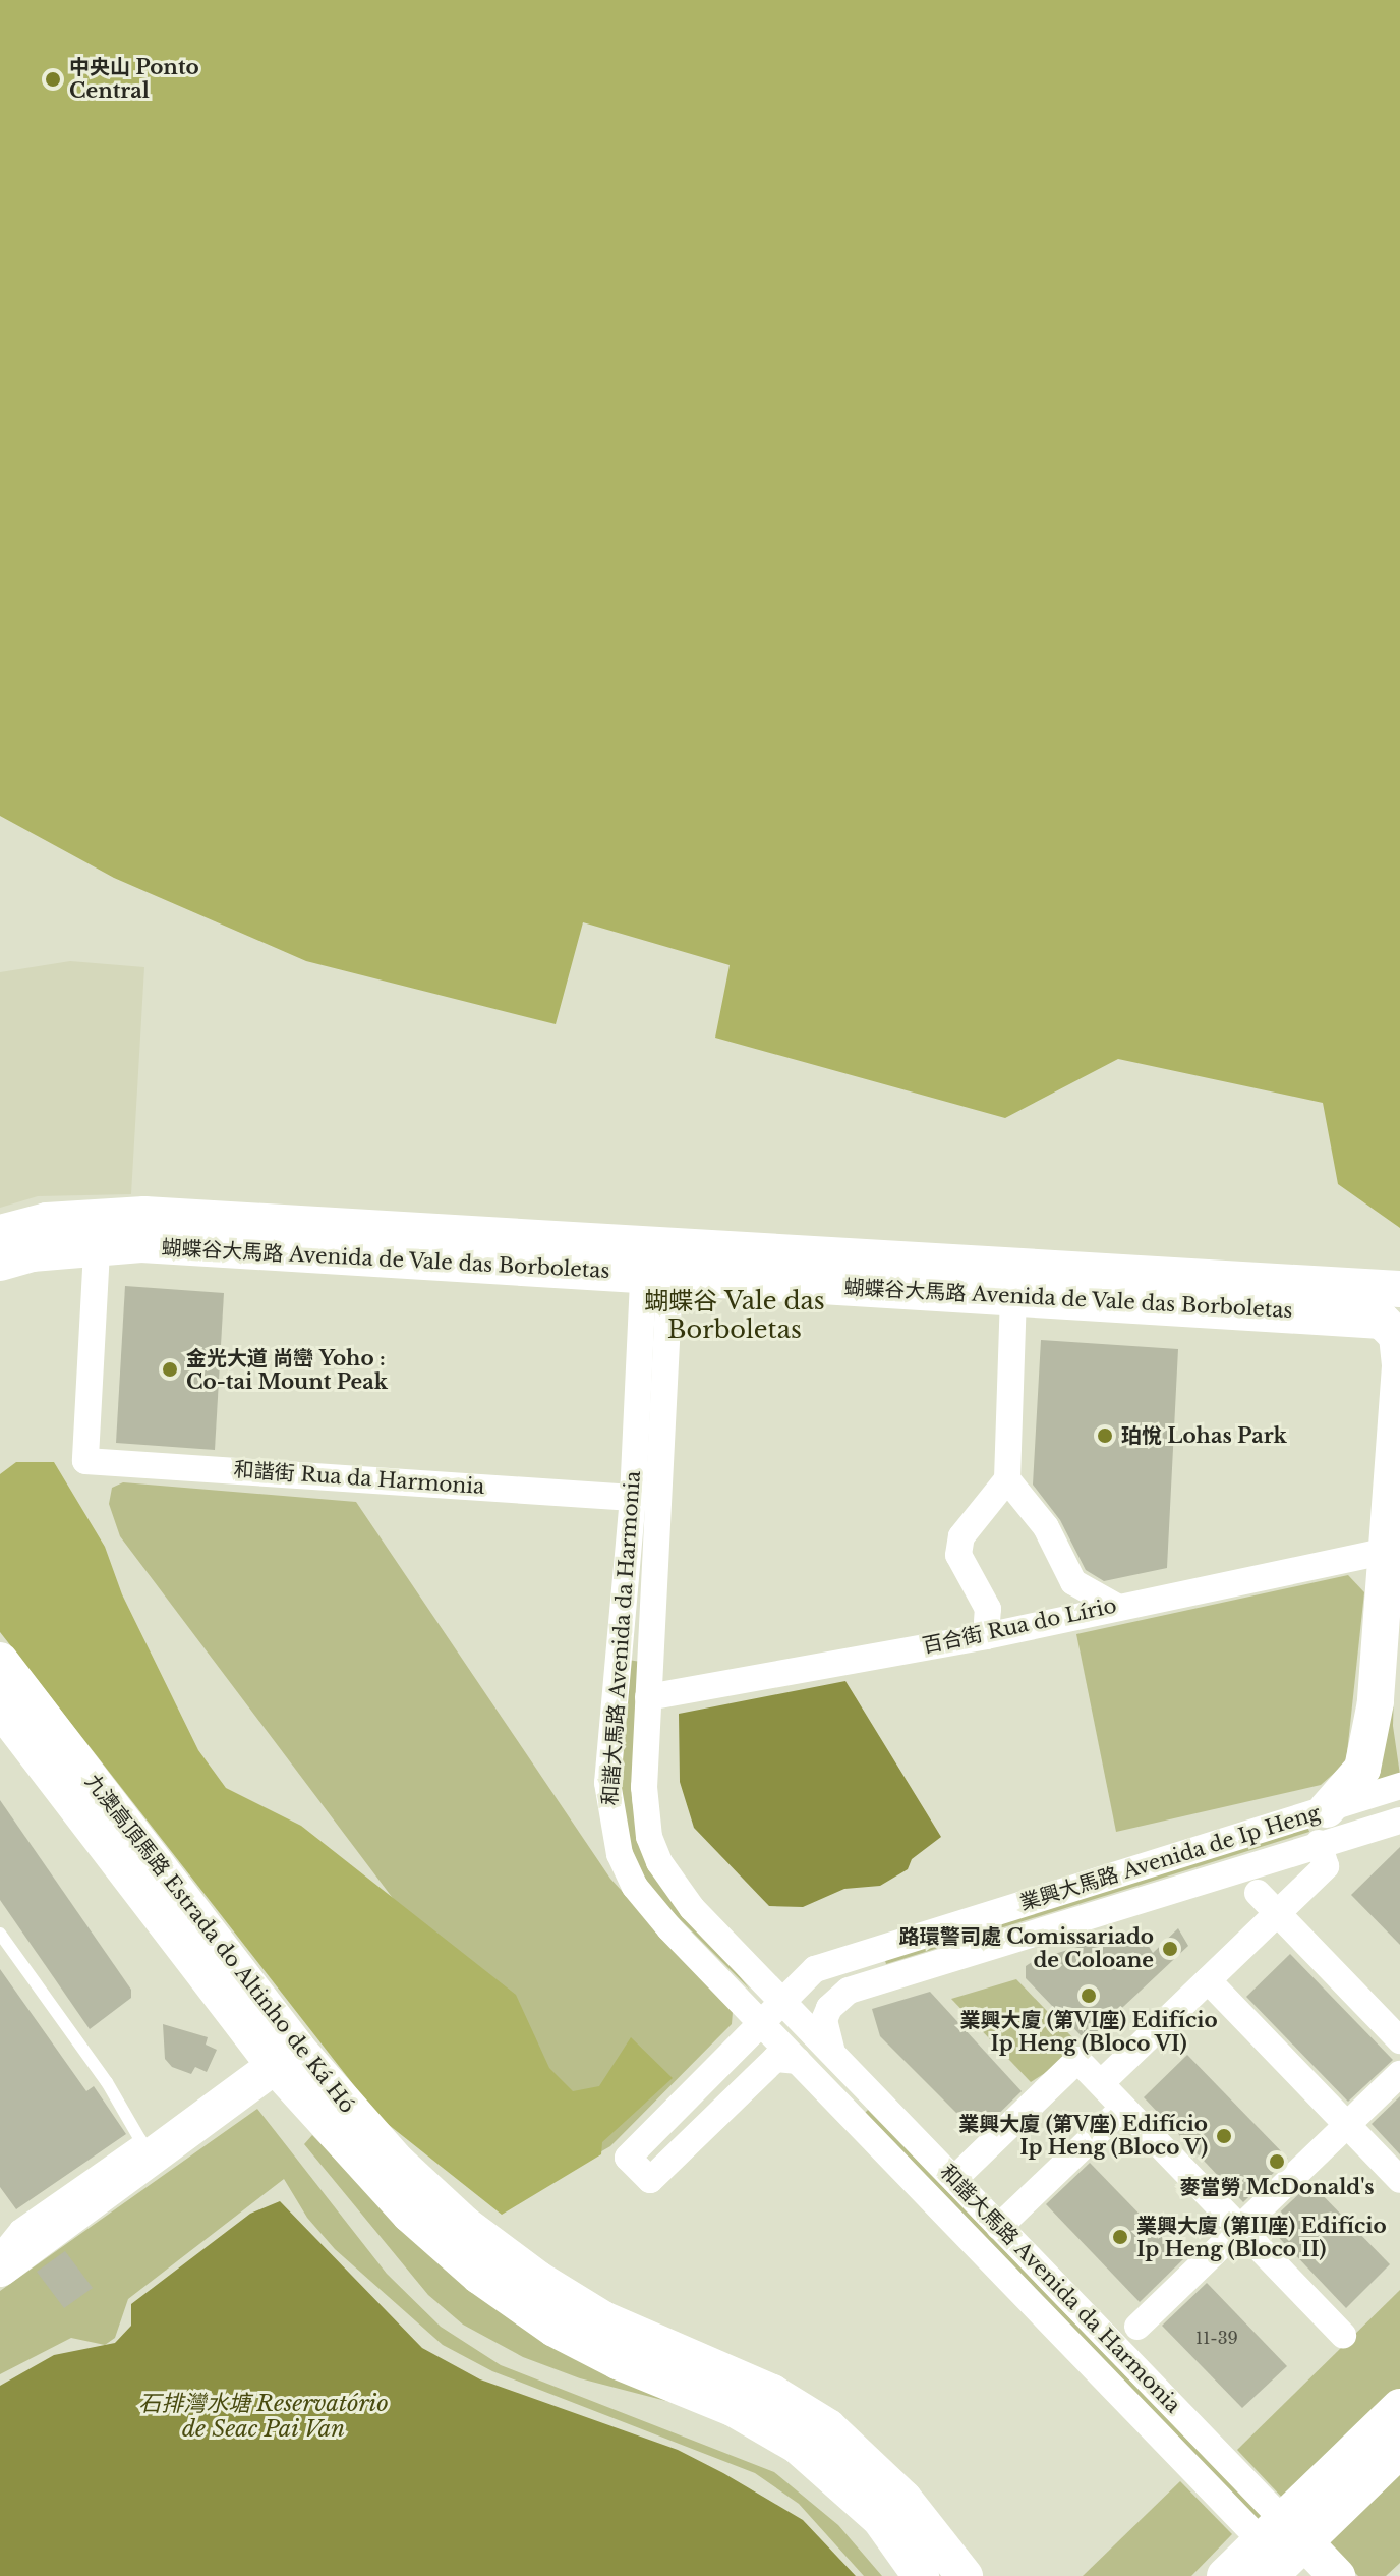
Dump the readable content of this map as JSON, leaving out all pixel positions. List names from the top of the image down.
{
  "streets": {
    "street": [
      "蝴蝶谷大馬路 Avenida de Vale das Borboletas",
      "和諧街 Rua da Harmonia",
      "百合街 Rua do Lírio",
      "和諧大馬路 Avenida da Harmonia",
      "業興大馬路 Avenida de Ip Heng",
      "九澳高頂馬路 Estrada do Altinho de Ká Hó"
    ]
  },
  "crossings": [
    ["蝴蝶谷大馬路 Avenida de Vale das Borboletas", "和諧街 Rua da Harmonia"],
    ["蝴蝶谷大馬路 Avenida de Vale das Borboletas", "百合街 Rua do Lírio"],
    ["蝴蝶谷大馬路 Avenida de Vale das Borboletas", "和諧大馬路 Avenida da Harmonia"],
    ["蝴蝶谷大馬路 Avenida de Vale das Borboletas", "業興大馬路 Avenida de Ip Heng"],
    ["和諧街 Rua da Harmonia", "和諧大馬路 Avenida da Harmonia"],
    ["百合街 Rua do Lírio", "和諧大馬路 Avenida da Harmonia"],
    ["和諧大馬路 Avenida da Harmonia", "業興大馬路 Avenida de Ip Heng"]
  ],
  "districts": ["蝴蝶谷 Vale das Borboletas"],
  "water": ["石排灣水塘 Reservatório de Seac Pai Van"],
  "places": [
    "中央山 Ponto Central",
    "金光大道 尚巒 Yoho : Co-tai Mount Peak",
    "珀悅 Lohas Park",
    "路環警司處 Comissariado de Coloane",
    "業興大廈 (第VI座) Edifício Ip Heng (Bloco VI)",
    "業興大廈 (第V座) Edifício Ip Heng (Bloco V)",
    "麥當勞 McDonald's",
    "業興大廈 (第II座) Edifício Ip Heng (Bloco II)"
  ],
  "house_numbers": ["11-39"]
}
